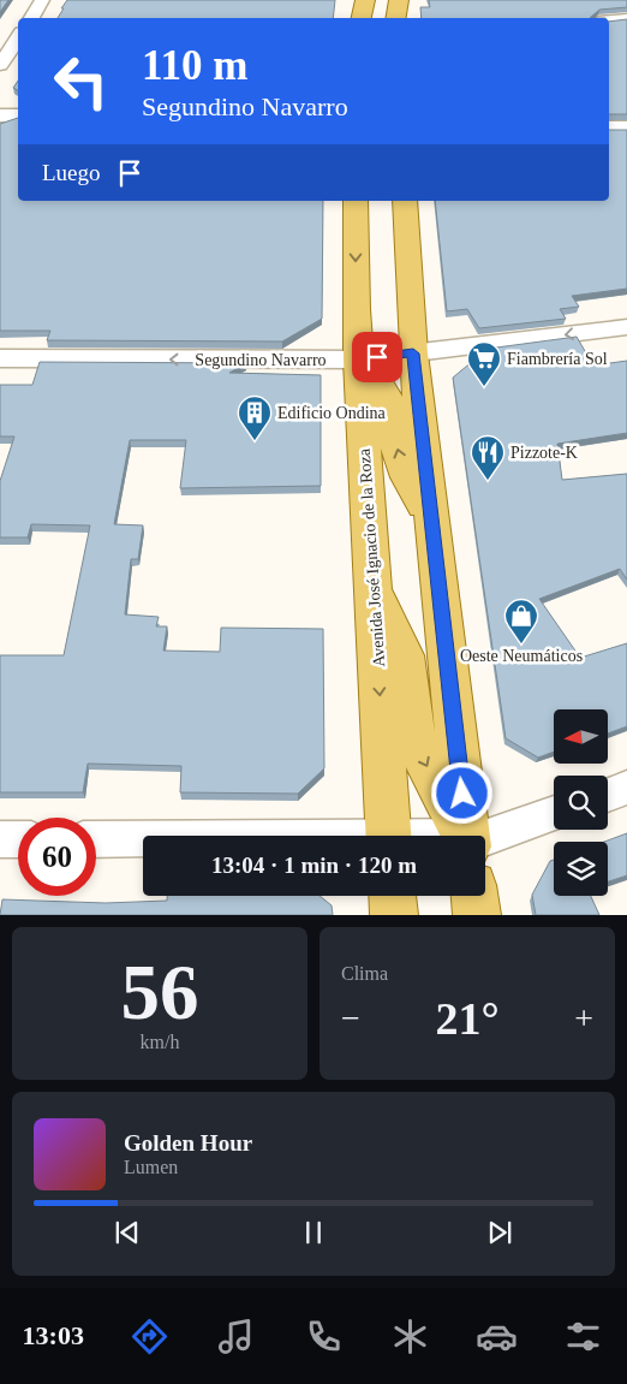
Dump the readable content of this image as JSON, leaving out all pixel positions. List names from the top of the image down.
{
  "streets": {
    "main road": ["Avenida José Ignacio de la Roza"],
    "street": ["Segundino Navarro"]
  },
  "crossings": [
    ["Segundino Navarro", "Avenida José Ignacio de la Roza"]
  ],
  "one_way": ["Segundino Navarro"],
  "places": {
    "supermarket": ["Fiambrería Sol"],
    "building": ["Edificio Ondina"],
    "restaurant": ["Pizzote-K"],
    "shop": ["Oeste Neumáticos"]
  },
  "north": "left",
  "page": {
    "turn": ["110 m", "Segundino Navarro"],
    "then": "Luego",
    "limit": "60",
    "trip": "13:04 · 1 min · 120 m",
    "tile": [
      ["56", "km/h"],
      "Clima"
    ],
    "heat": ["−", "21°", "+"],
    "song": ["Golden Hour", "Lumen"],
    "tabs": "13:03"
  }
}
